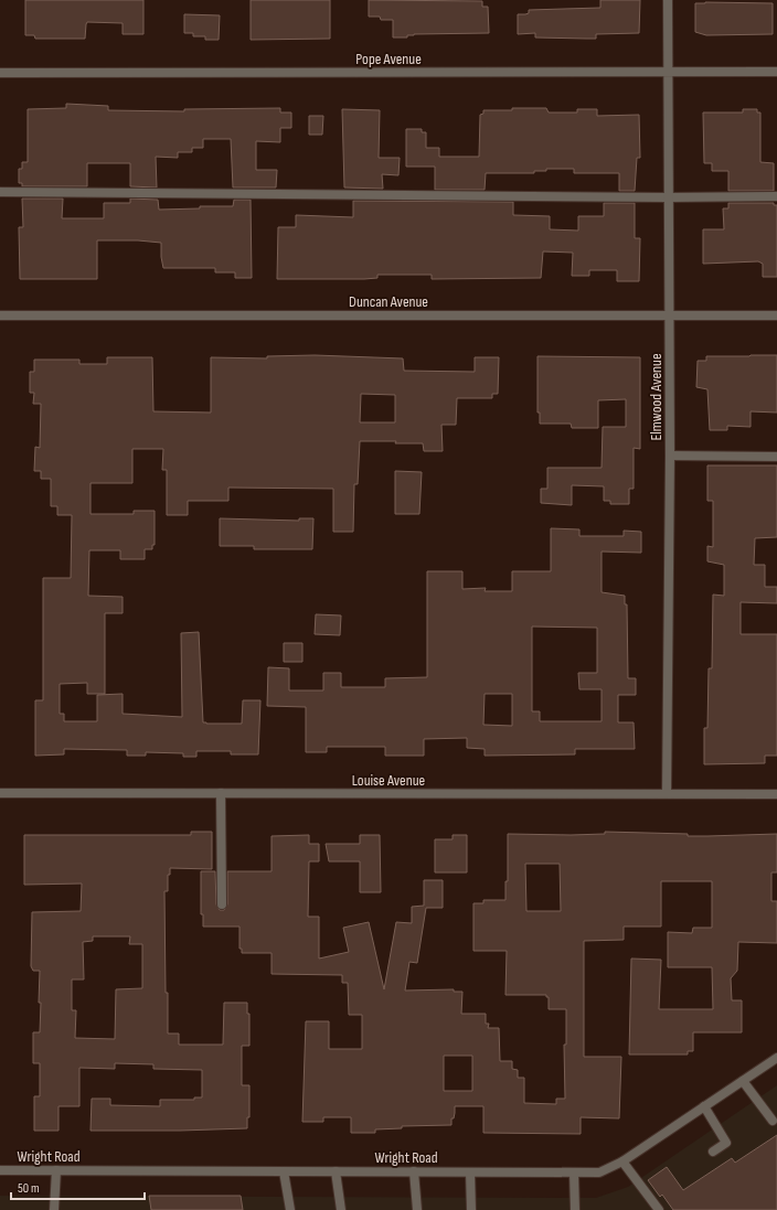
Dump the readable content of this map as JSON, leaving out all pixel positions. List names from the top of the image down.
{
  "streets": {
    "street": [
      "Pope Avenue",
      "Duncan Avenue",
      "Elmwood Avenue",
      "Louise Avenue",
      "Wright Road"
    ]
  },
  "crossings": [
    ["Pope Avenue", "Elmwood Avenue"],
    ["Duncan Avenue", "Elmwood Avenue"],
    ["Elmwood Avenue", "Louise Avenue"]
  ],
  "scale_bar": "50 m"
}
